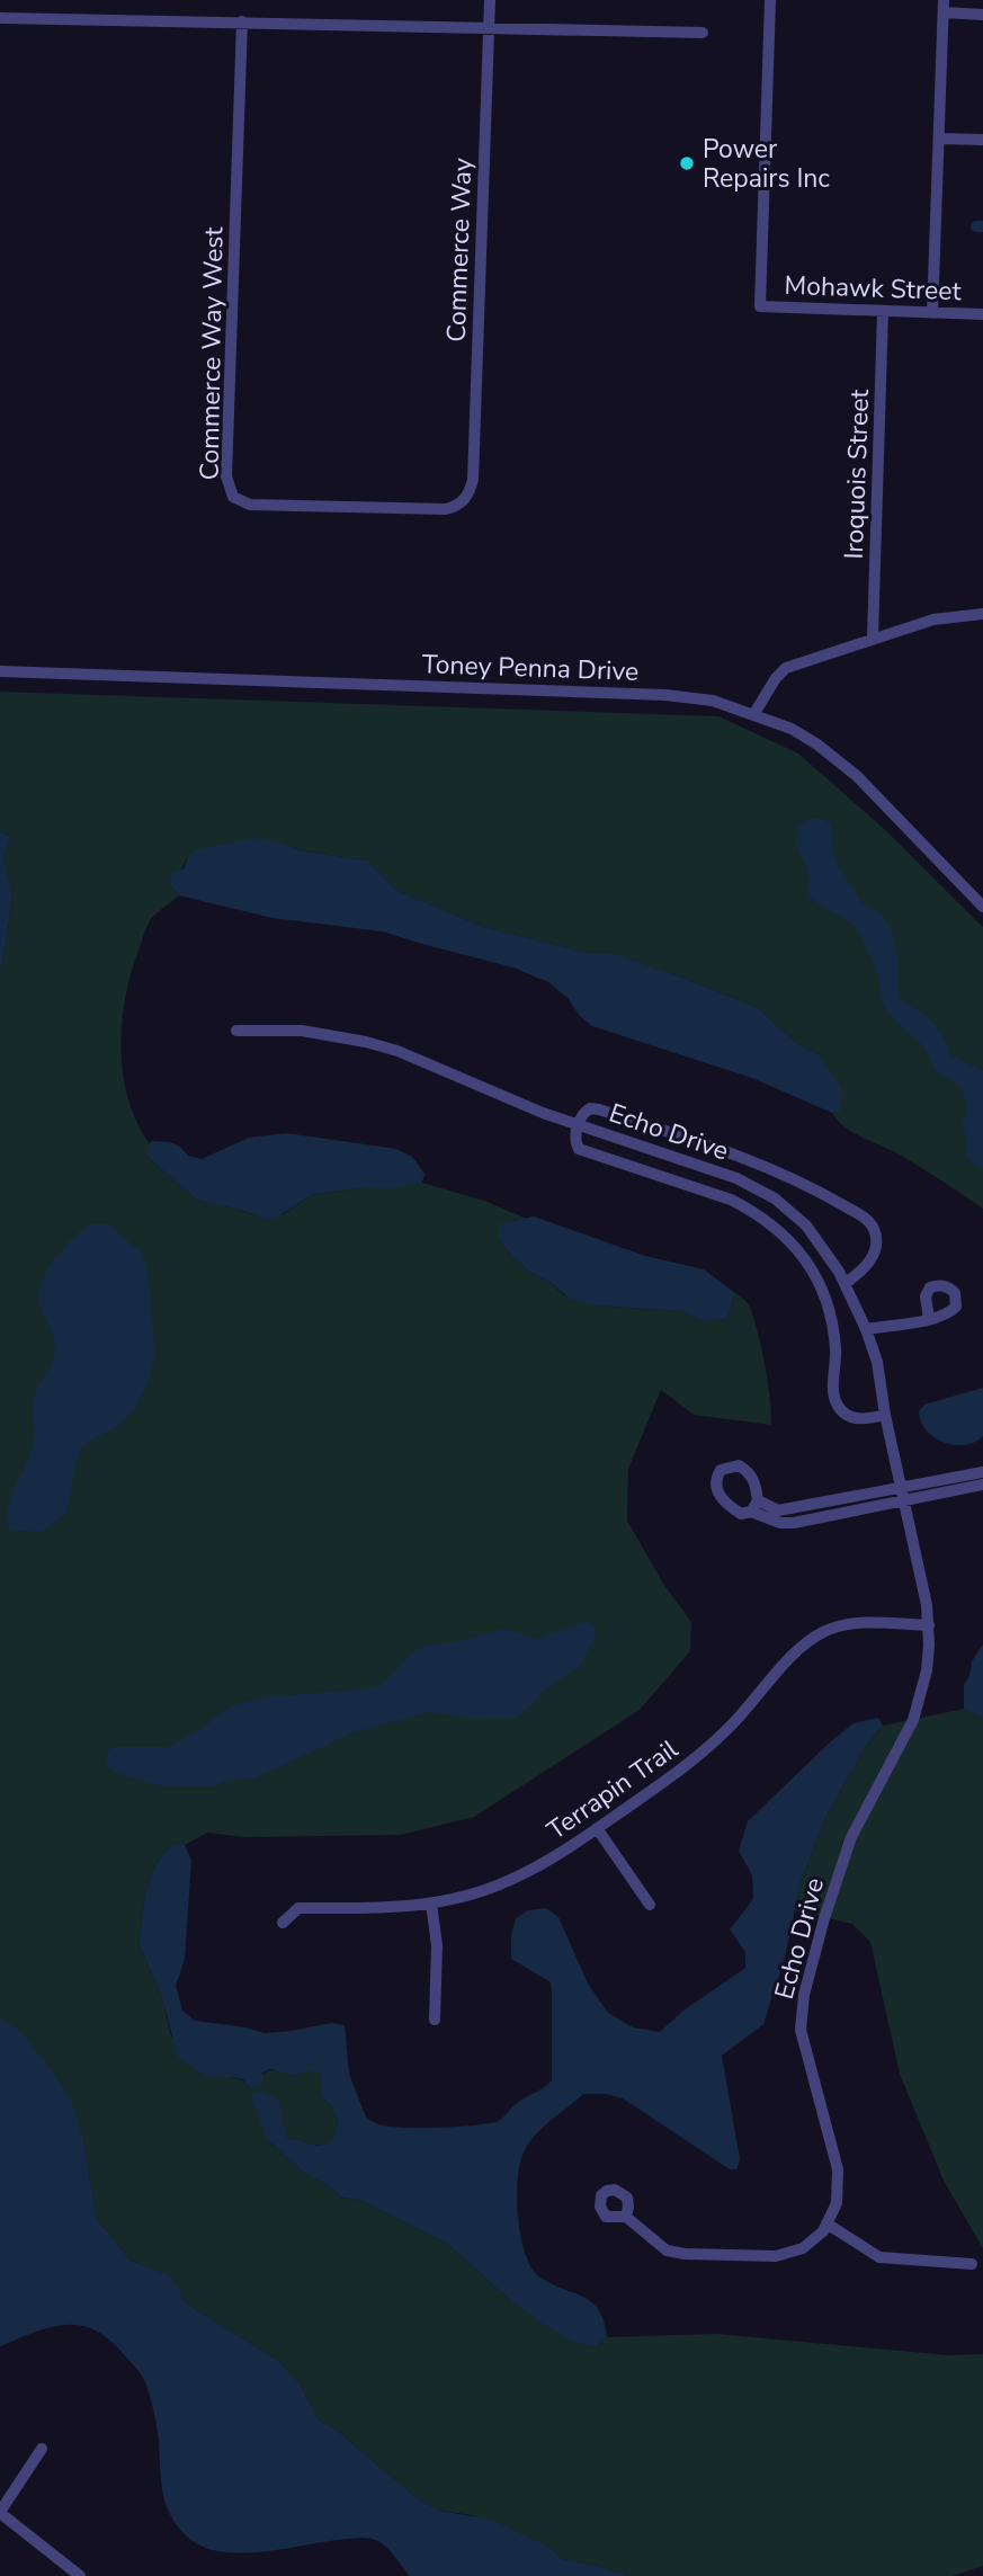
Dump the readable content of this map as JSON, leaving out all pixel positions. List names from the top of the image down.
{
  "streets": {
    "street": [
      "Commerce Way",
      "Mohawk Street",
      "Commerce Way West",
      "Iroquois Street",
      "Toney Penna Drive",
      "Echo Drive",
      "Terrapin Trail"
    ]
  },
  "crossings": [
    ["Commerce Way", "Commerce Way West"],
    ["Mohawk Street", "Iroquois Street"],
    ["Echo Drive", "Terrapin Trail"]
  ],
  "places": ["Power Repairs Inc"]
}
